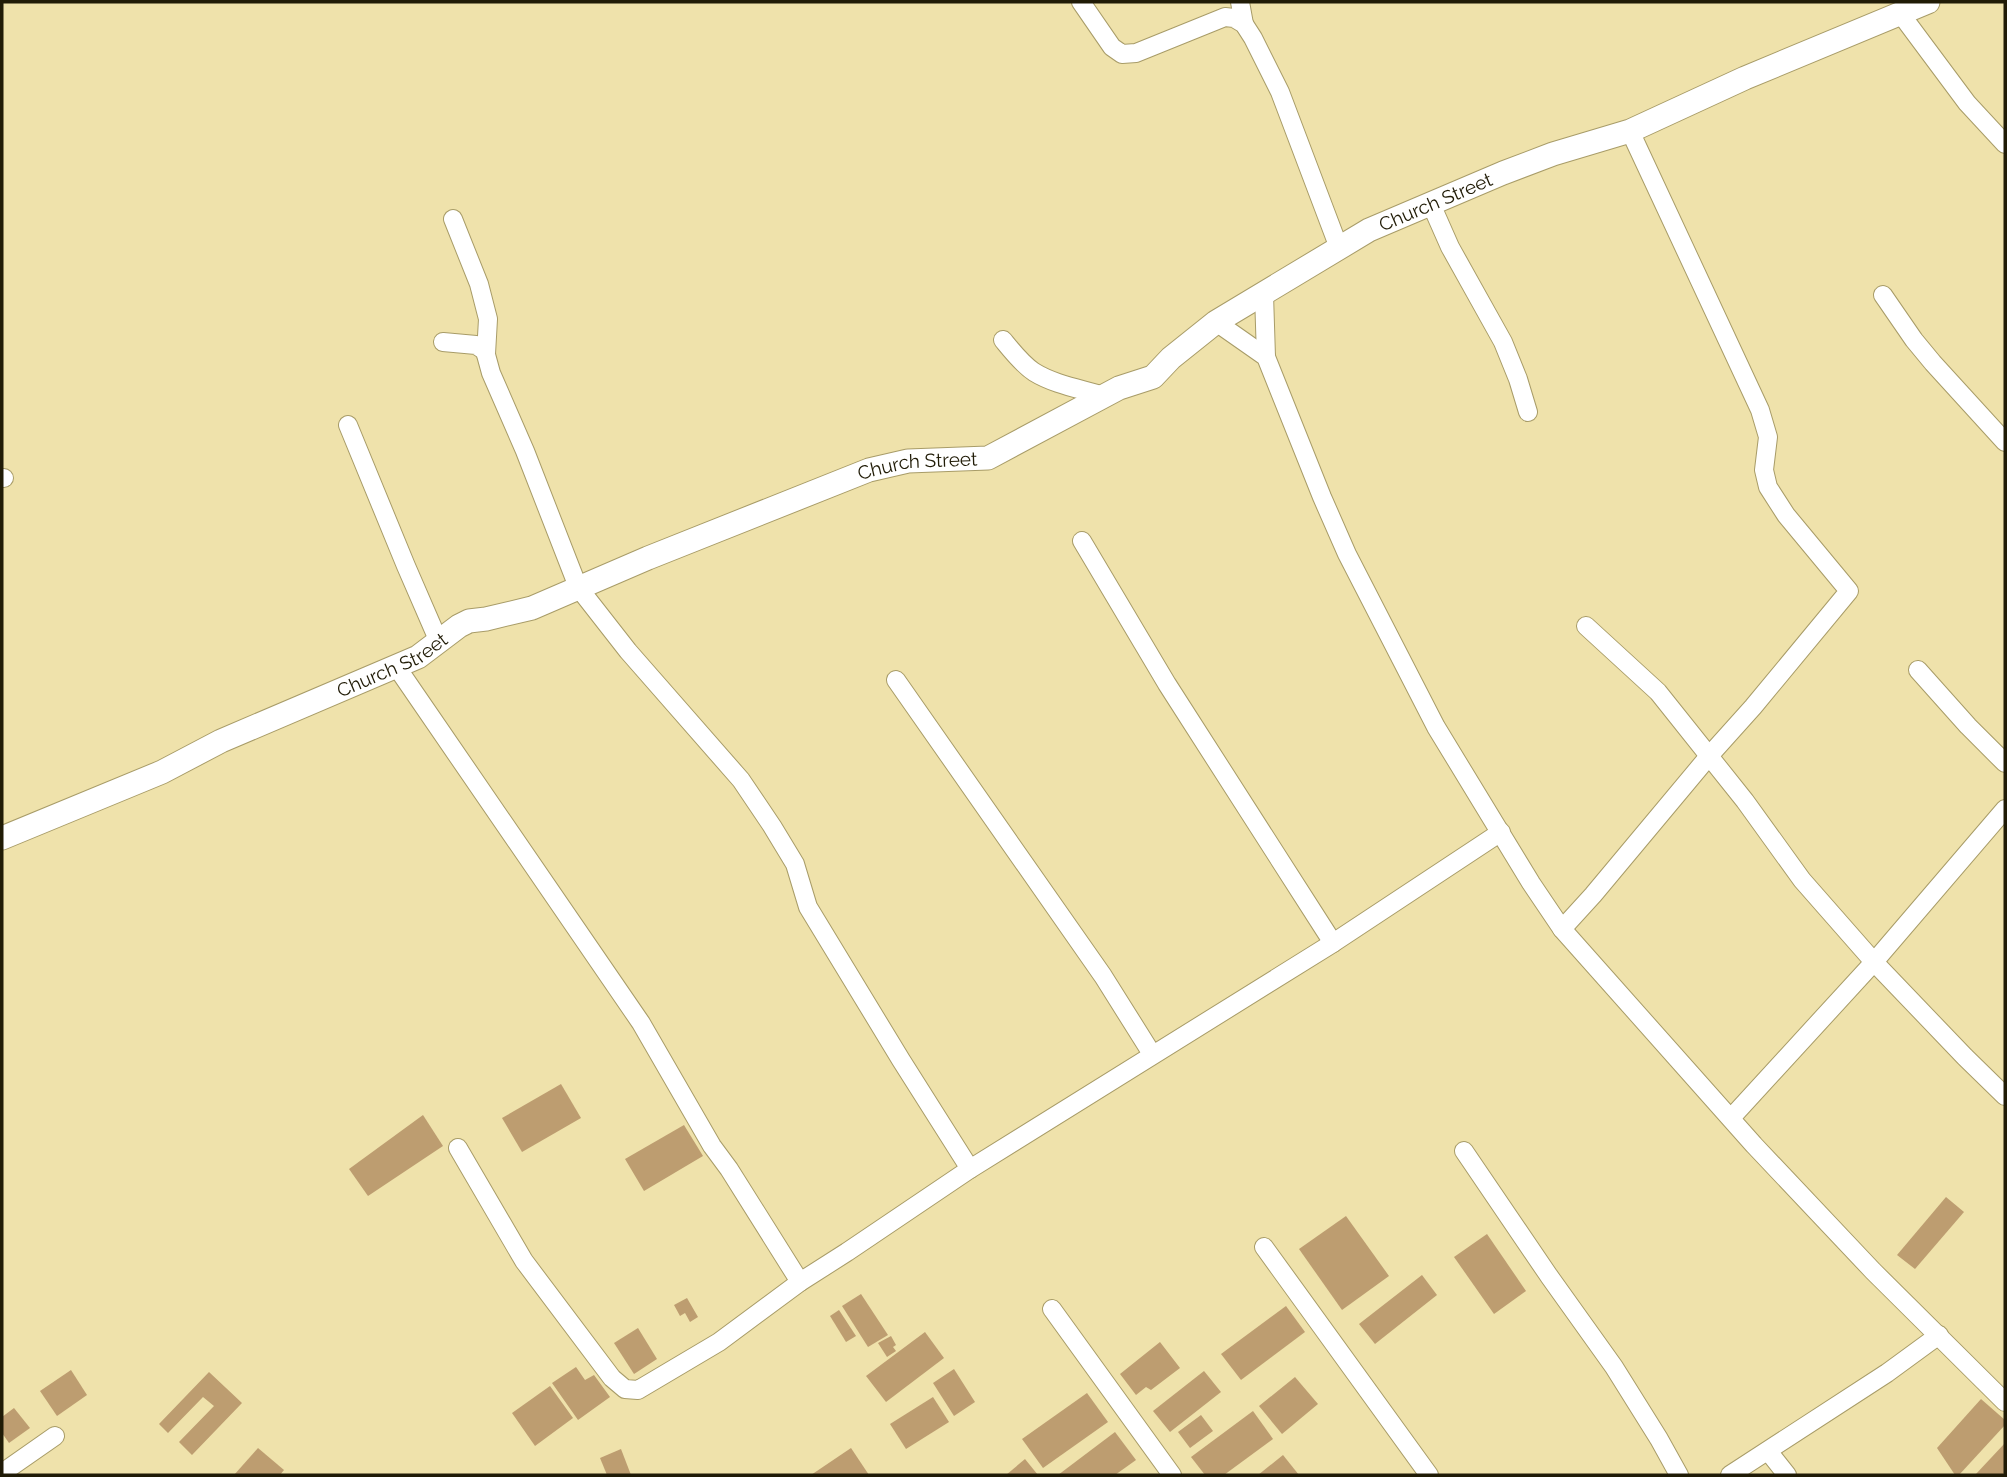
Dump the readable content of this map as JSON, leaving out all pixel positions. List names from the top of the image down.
{
  "streets": {
    "street": ["Church Street"]
  }
}
